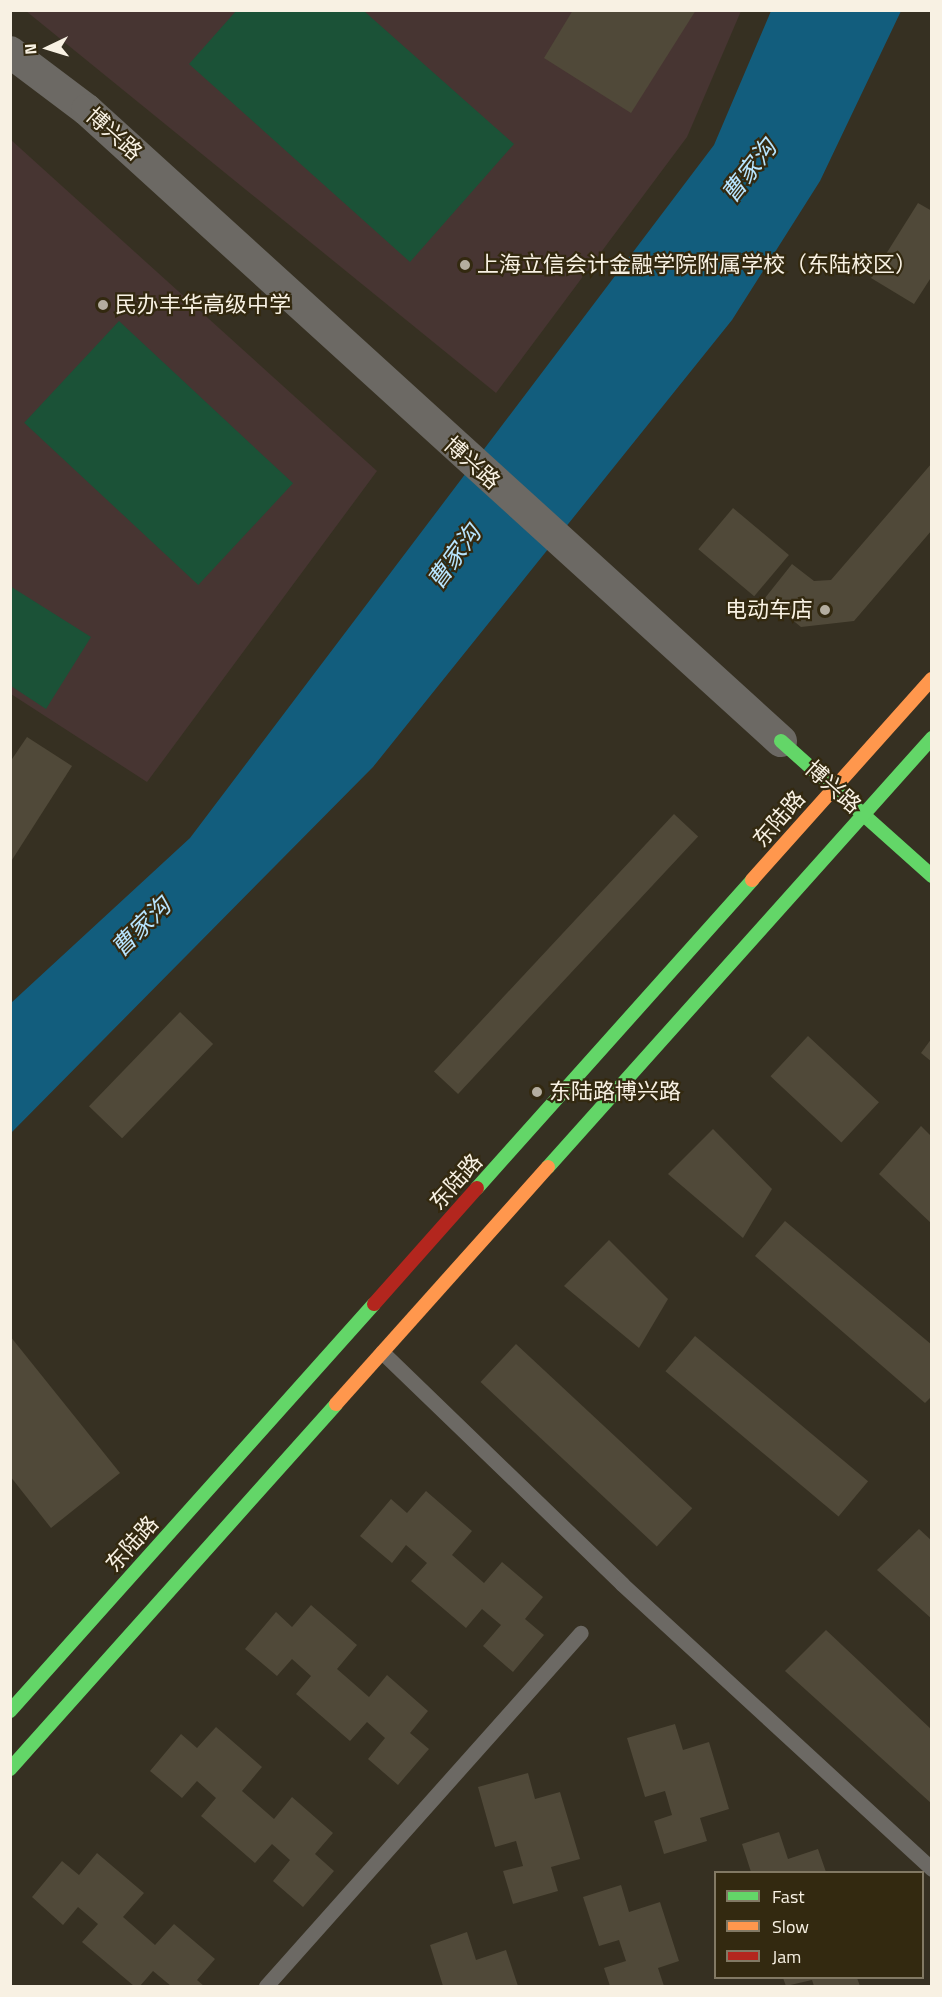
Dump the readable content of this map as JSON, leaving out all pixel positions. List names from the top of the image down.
{
  "streets": {
    "main road": ["博兴路", "东陆路"]
  },
  "crossings": [
    ["博兴路", "东陆路"]
  ],
  "water": ["曹家沟"],
  "places": [
    "上海立信会计金融学院附属学校（东陆校区）",
    "民办丰华高级中学",
    "电动车店",
    "东陆路博兴路"
  ],
  "legend": ["Fast", "Slow", "Jam"],
  "north": "left"
}
